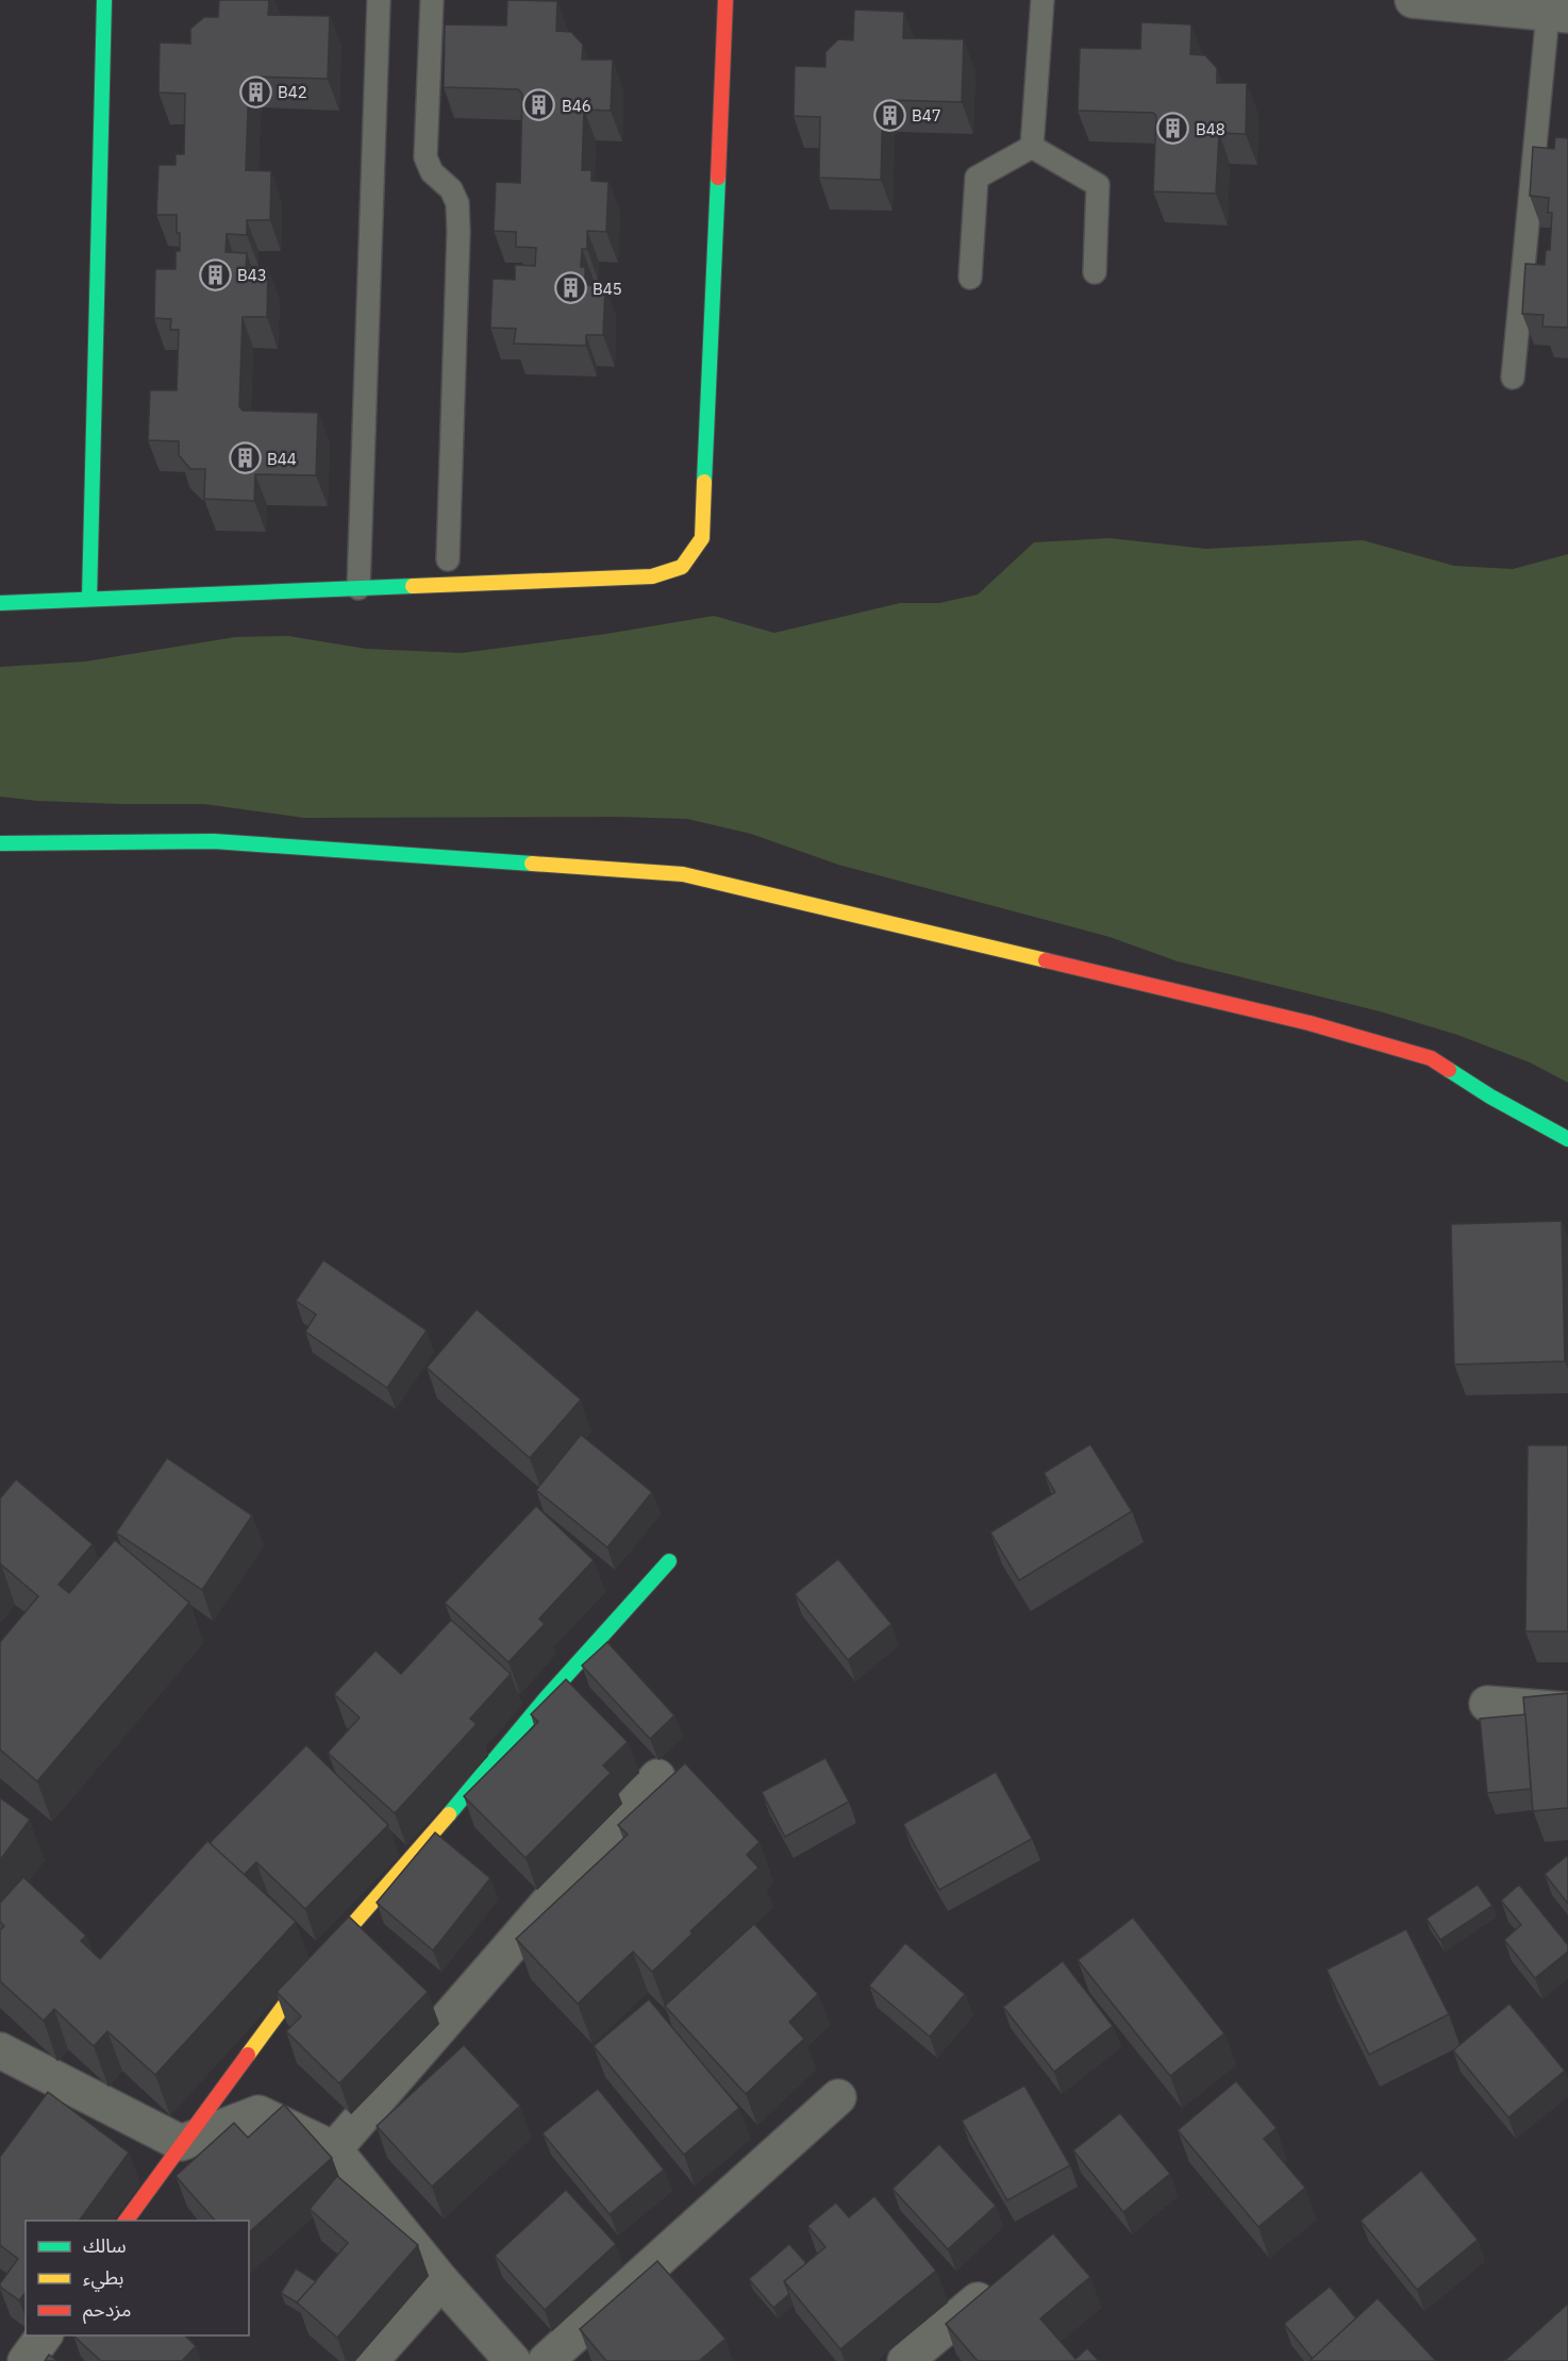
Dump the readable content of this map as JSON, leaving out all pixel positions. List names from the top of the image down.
{
  "places": {
    "building": [
      "B42",
      "B46",
      "B47",
      "B48",
      "B43",
      "B45",
      "B44"
    ]
  },
  "legend": ["سالك", "بطيء", "مزدحم"]
}
